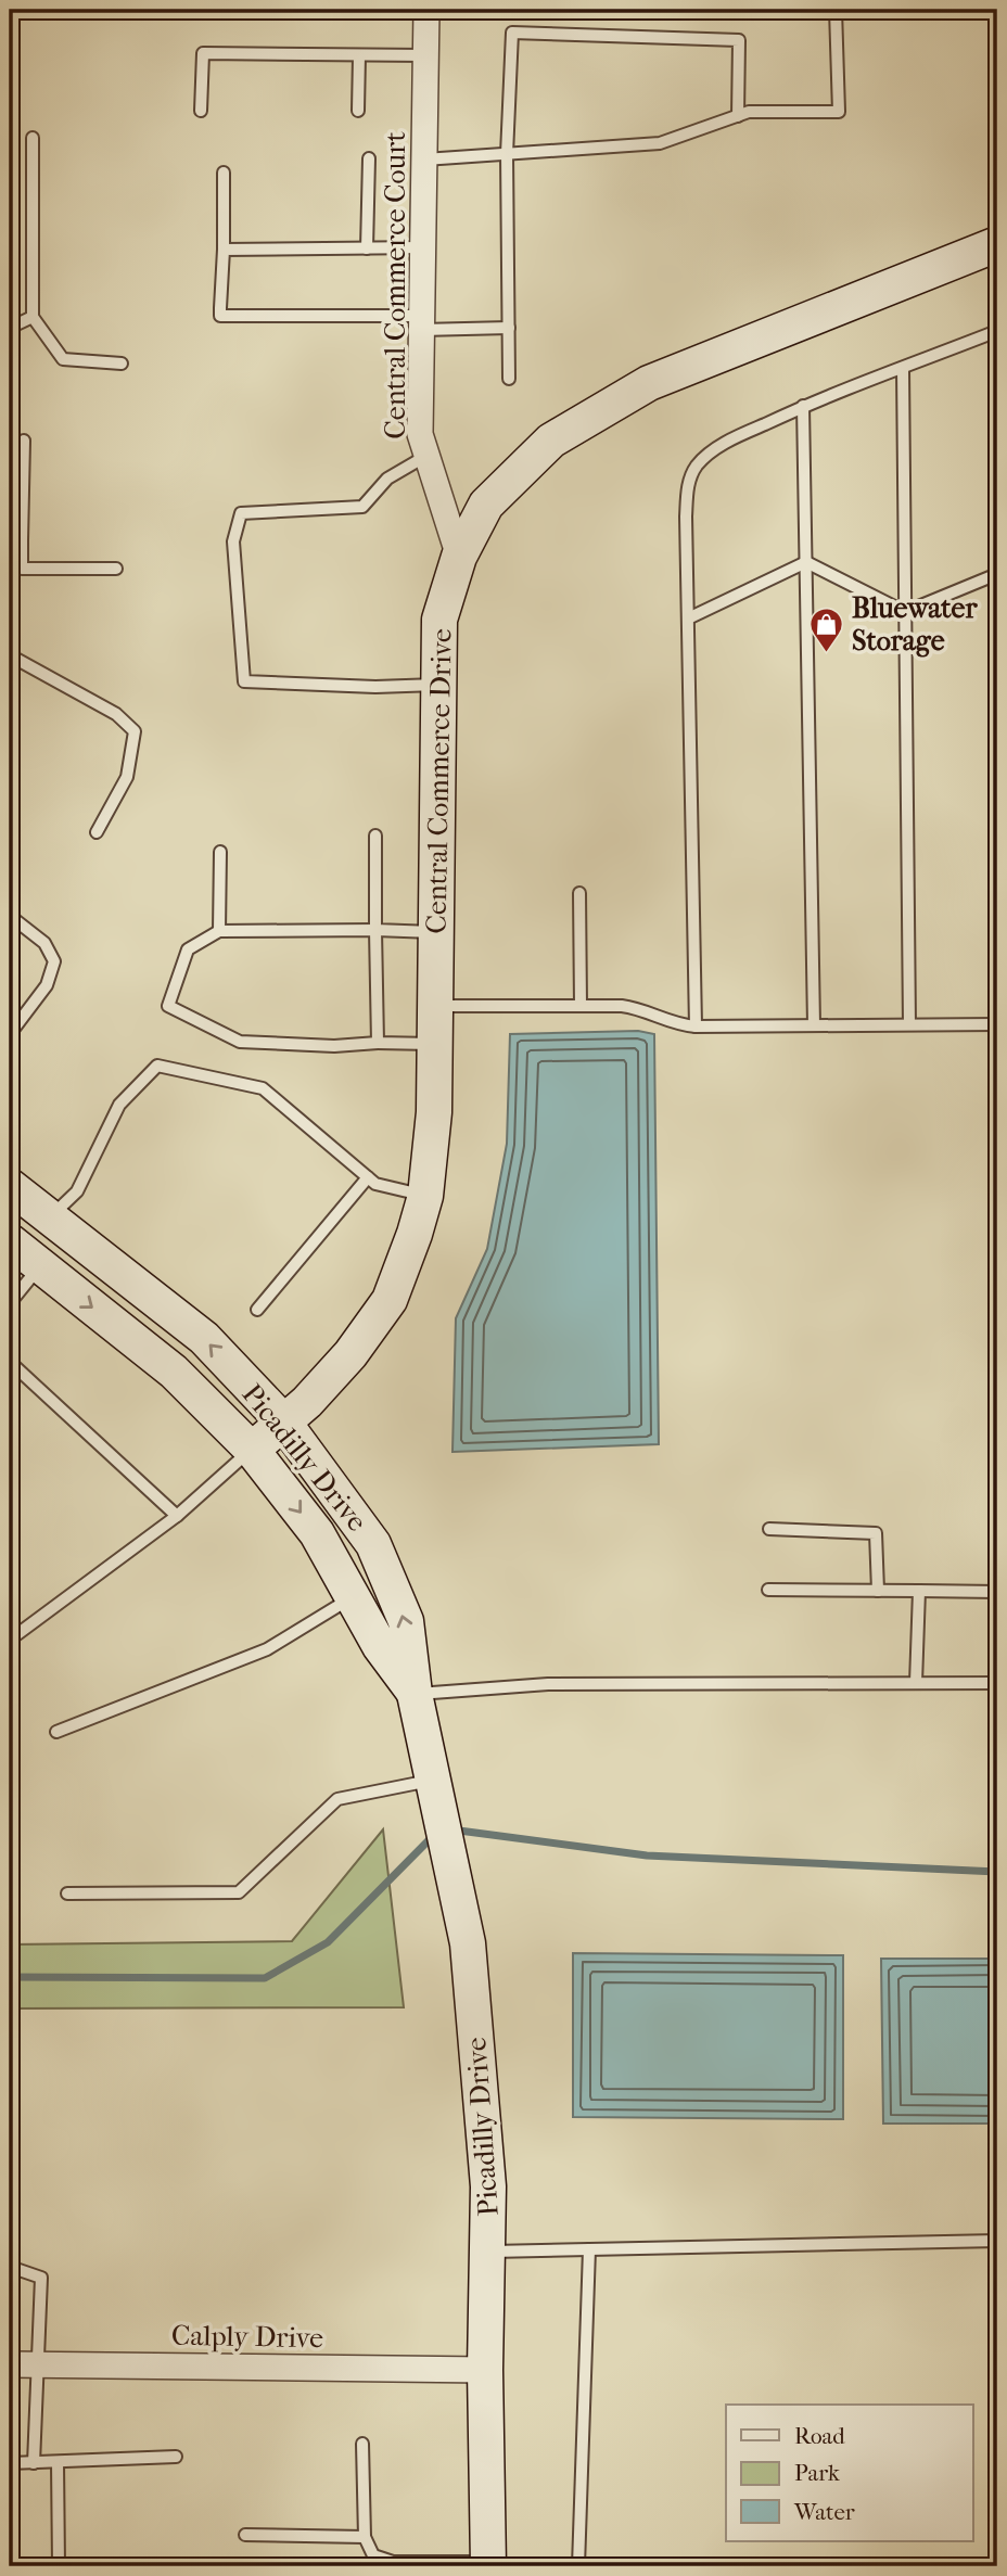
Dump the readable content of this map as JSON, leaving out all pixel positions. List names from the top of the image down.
{
  "streets": {
    "street": [
      "Central Commerce Court",
      "Central Commerce Drive",
      "Picadilly Drive",
      "Calply Drive"
    ]
  },
  "crossings": [
    ["Central Commerce Court", "Central Commerce Drive"],
    ["Central Commerce Drive", "Picadilly Drive"],
    ["Picadilly Drive", "Calply Drive"]
  ],
  "places": {
    "shop": ["Bluewater Storage"]
  },
  "legend": ["Road", "Park", "Water"]
}
